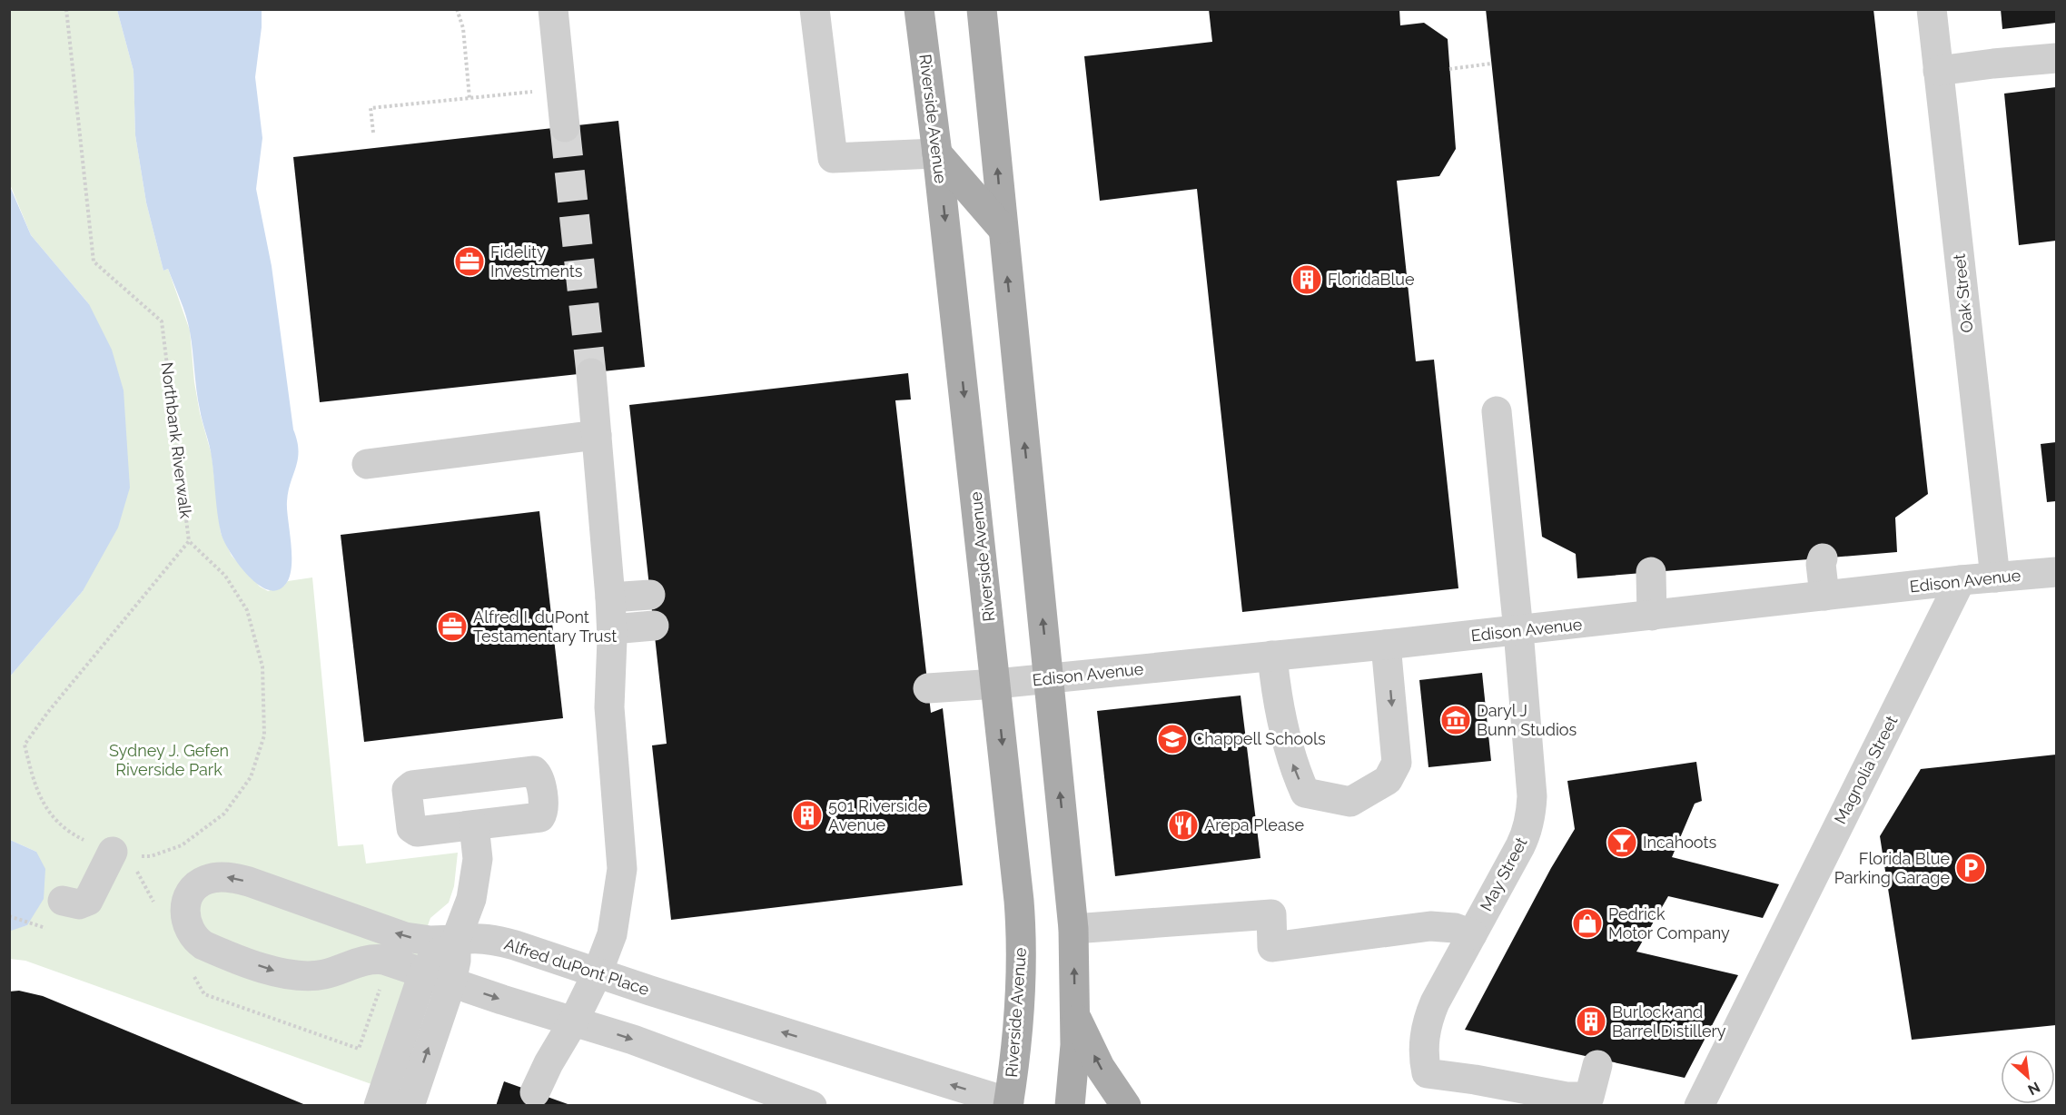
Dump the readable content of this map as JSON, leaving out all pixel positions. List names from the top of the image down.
{
  "streets": {
    "main road": ["Riverside Avenue"],
    "street": [
      "Oak Street",
      "Edison Avenue",
      "Magnolia Street",
      "May Street",
      "Alfred duPont Place"
    ],
    "path": ["Northbank Riverwalk"]
  },
  "crossings": [
    ["Riverside Avenue", "Edison Avenue"],
    ["Riverside Avenue", "Alfred duPont Place"],
    ["Oak Street", "Edison Avenue"],
    ["Edison Avenue", "Magnolia Street"],
    ["Edison Avenue", "May Street"]
  ],
  "parks": ["Sydney J. Gefen Riverside Park"],
  "places": {
    "office": ["Fidelity Investments", "Alfred I. duPont Testamentary Trust"],
    "building": ["FloridaBlue", "501 Riverside Avenue", "Burlock and Barrel Distillery"],
    "museum": ["Daryl J Bunn Studios"],
    "school or university": ["Chappell Schools"],
    "restaurant": ["Arepa Please"],
    "bar": ["Incahoots"],
    "parking": ["Florida Blue Parking Garage"],
    "shop": ["Pedrick Motor Company"]
  },
  "north": "bottom right"
}
